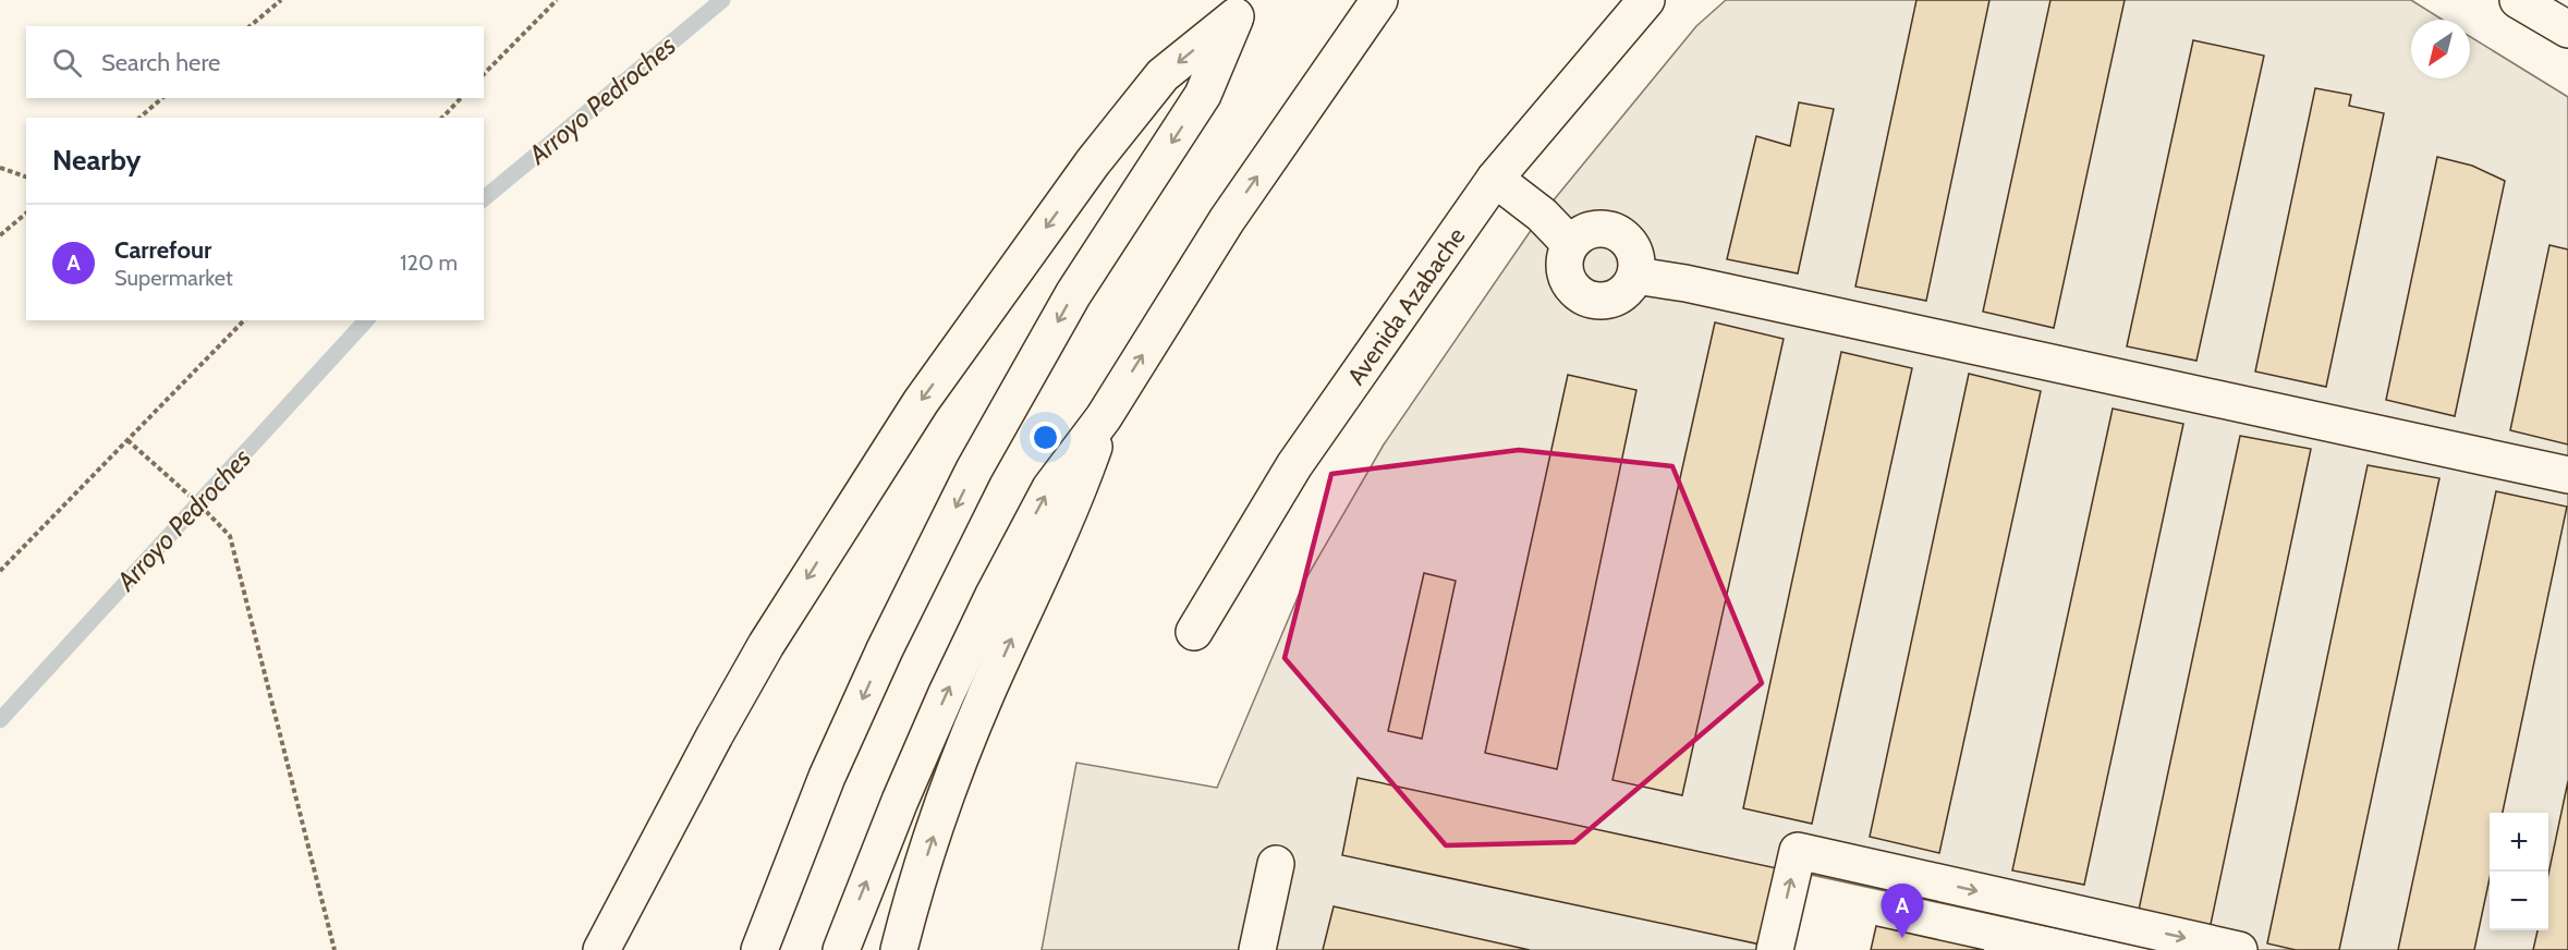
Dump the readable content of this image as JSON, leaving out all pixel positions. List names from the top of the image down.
{
  "streets": {
    "main road": ["Avenida Azabache"]
  },
  "water": ["Arroyo Pedroches"],
  "north": "bottom left",
  "page": {
    "search": "Search here",
    "heading": "Nearby",
    "list": [
      {
        "mark": "A",
        "name": "Carrefour",
        "note": "Supermarket",
        "value": "120 m"
      }
    ],
    "map_buttons": ["+", "−"],
    "pins": "A"
  }
}
